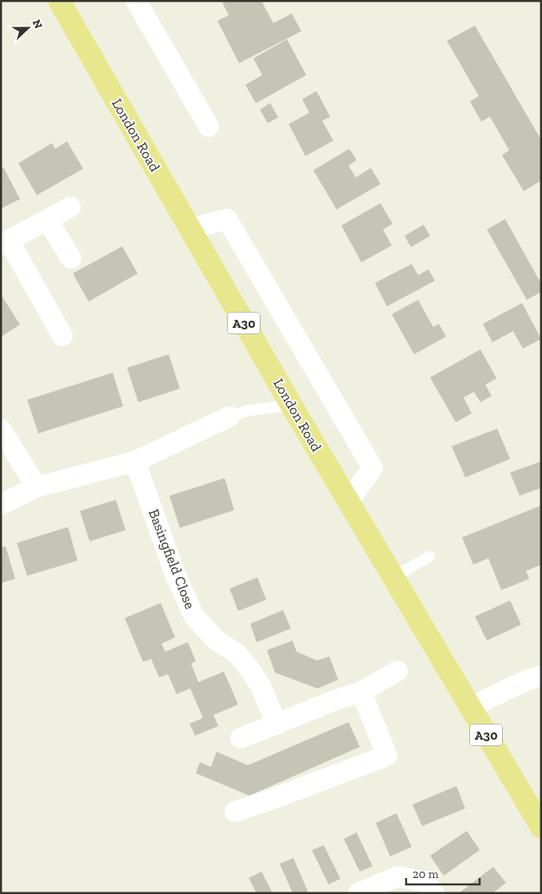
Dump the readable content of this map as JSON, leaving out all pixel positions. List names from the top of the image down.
{
  "streets": {
    "main road": ["London Road", "A30"],
    "street": ["Basingfield Close"]
  },
  "scale_bar": "20 m",
  "north": "right"
}
